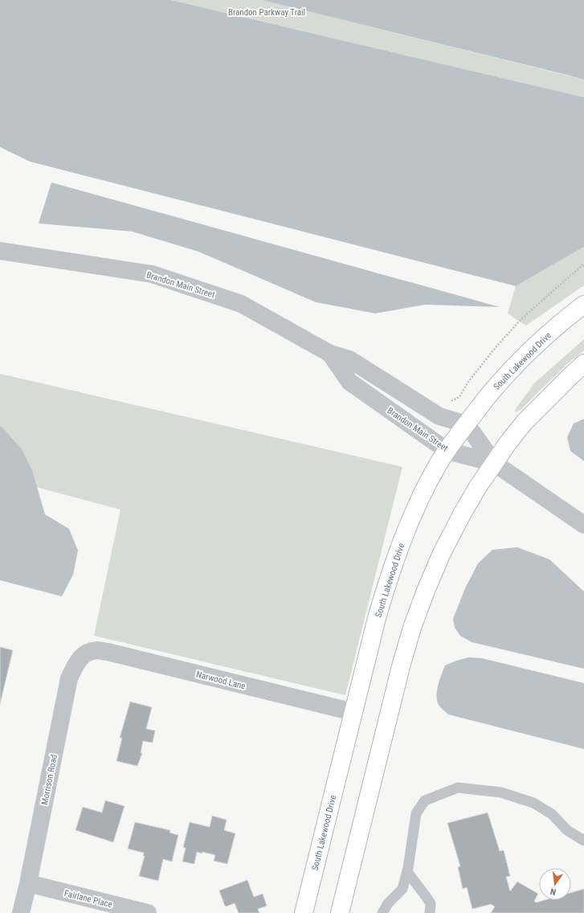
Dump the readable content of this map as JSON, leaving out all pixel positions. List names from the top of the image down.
{
  "streets": {
    "main road": ["South Lakewood Drive"],
    "street": [
      "Brandon Main Street",
      "Narwood Lane",
      "Morrison Road",
      "Fairlane Place"
    ]
  },
  "crossings": [
    ["Brandon Main Street", "South Lakewood Drive"],
    ["South Lakewood Drive", "Narwood Lane"],
    ["Narwood Lane", "Morrison Road"],
    ["Morrison Road", "Fairlane Place"]
  ],
  "parks": ["Brandon Parkway Trail"],
  "north": "bottom"
}
